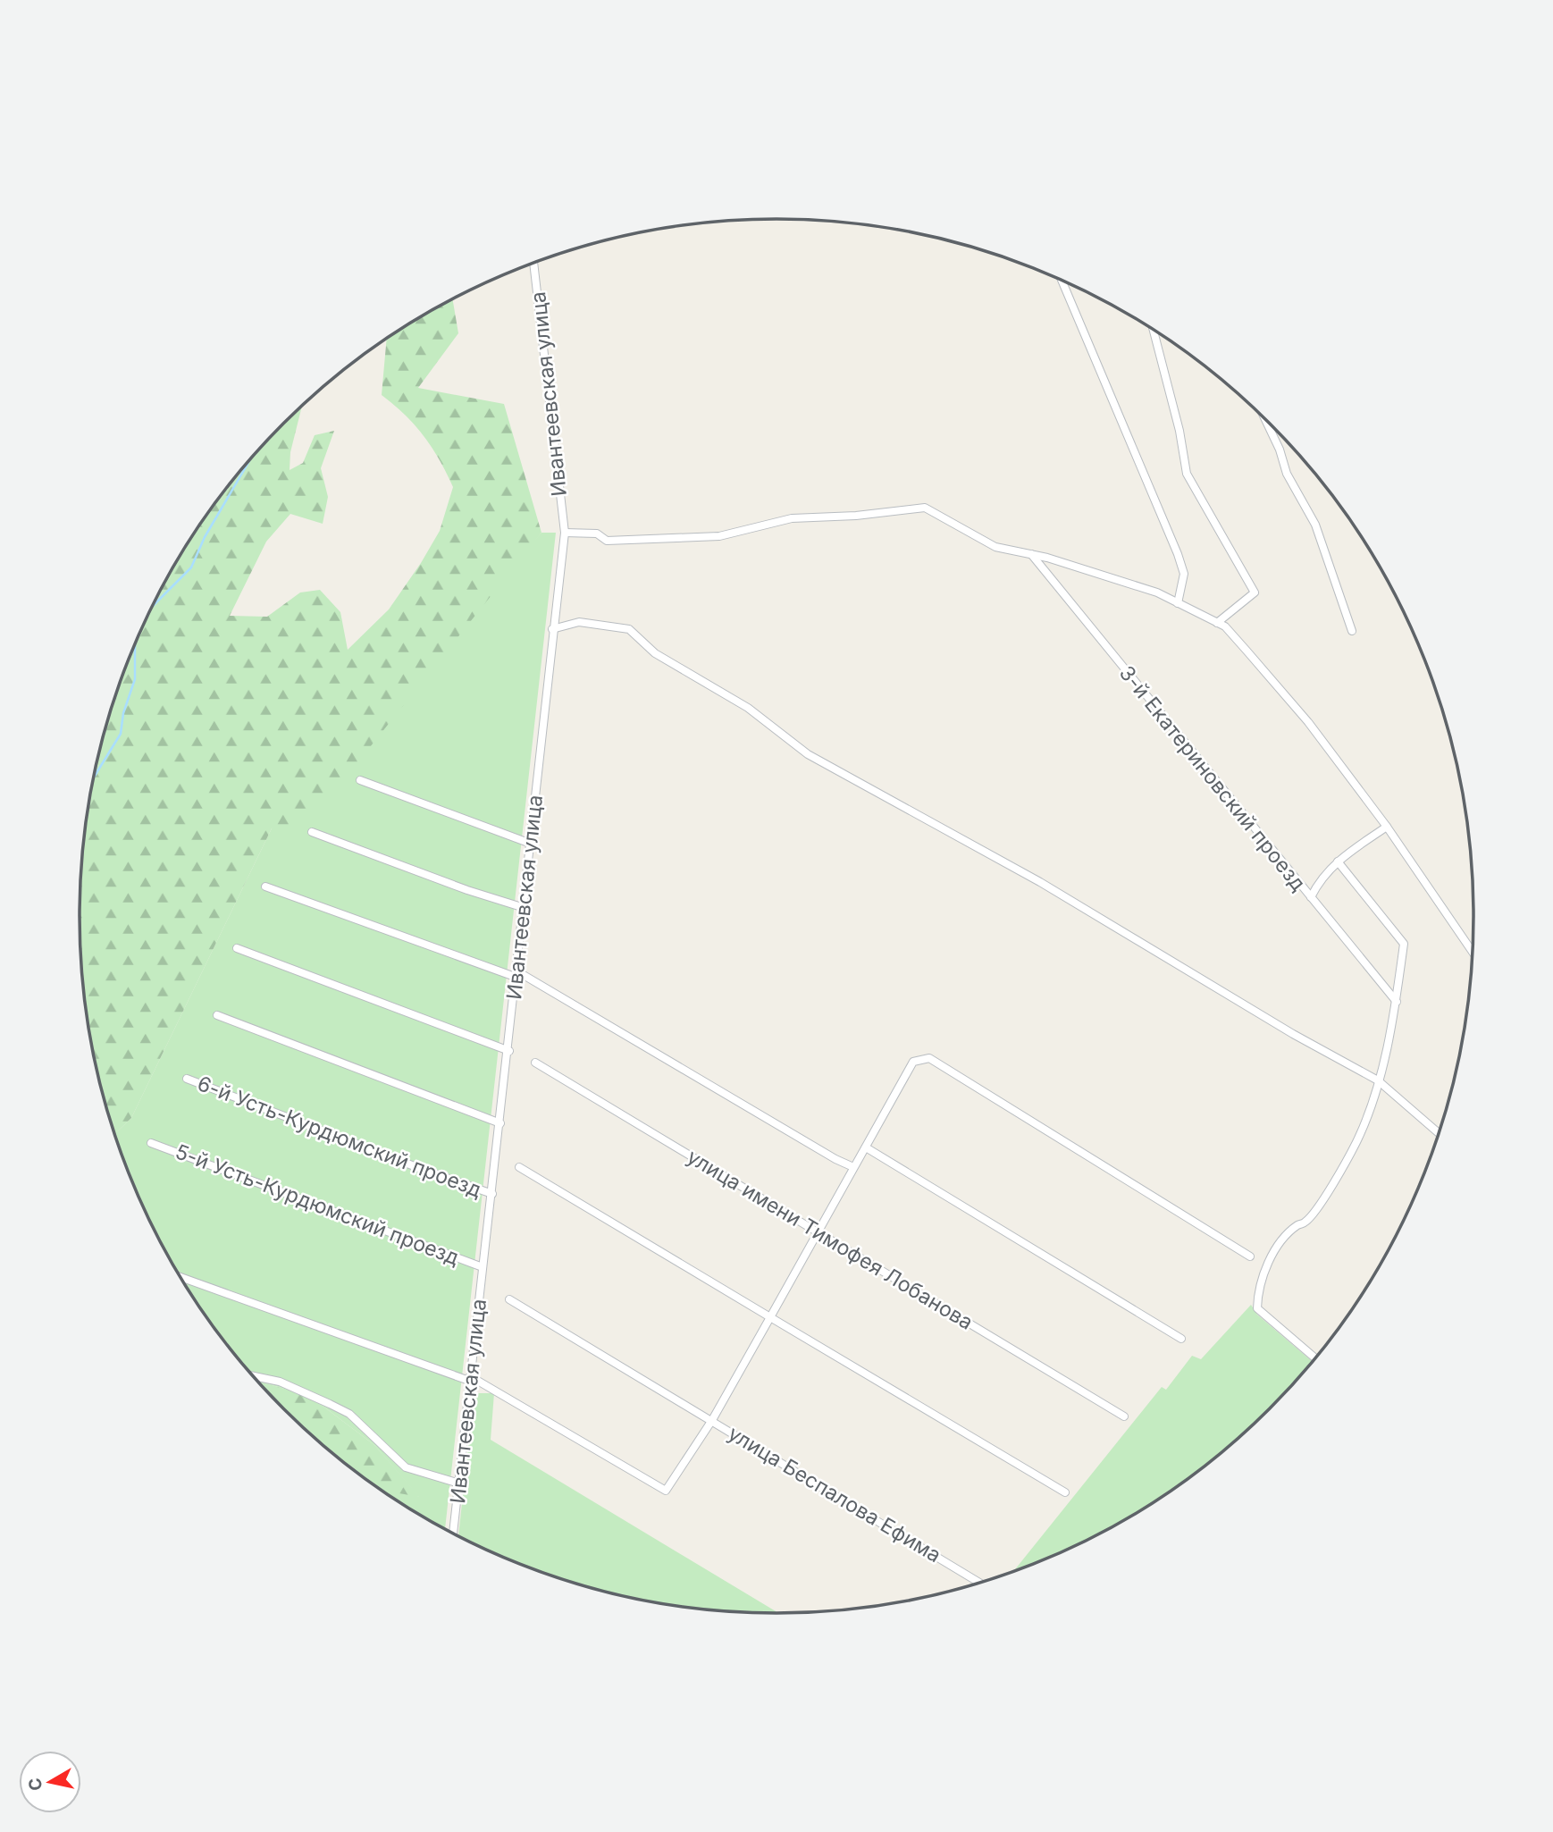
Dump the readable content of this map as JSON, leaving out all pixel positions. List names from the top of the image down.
{
  "streets": {
    "street": [
      "Ивантеевская улица",
      "3-й Екатериновский проезд",
      "6-й Усть-Курдюмский проезд",
      "5-й Усть-Курдюмский проезд",
      "улица имени Тимофея Лобанова",
      "улица Беспалова Ефима"
    ]
  },
  "crossings": [
    ["Ивантеевская улица", "6-й Усть-Курдюмский проезд"],
    ["Ивантеевская улица", "5-й Усть-Курдюмский проезд"]
  ],
  "north": "left"
}
